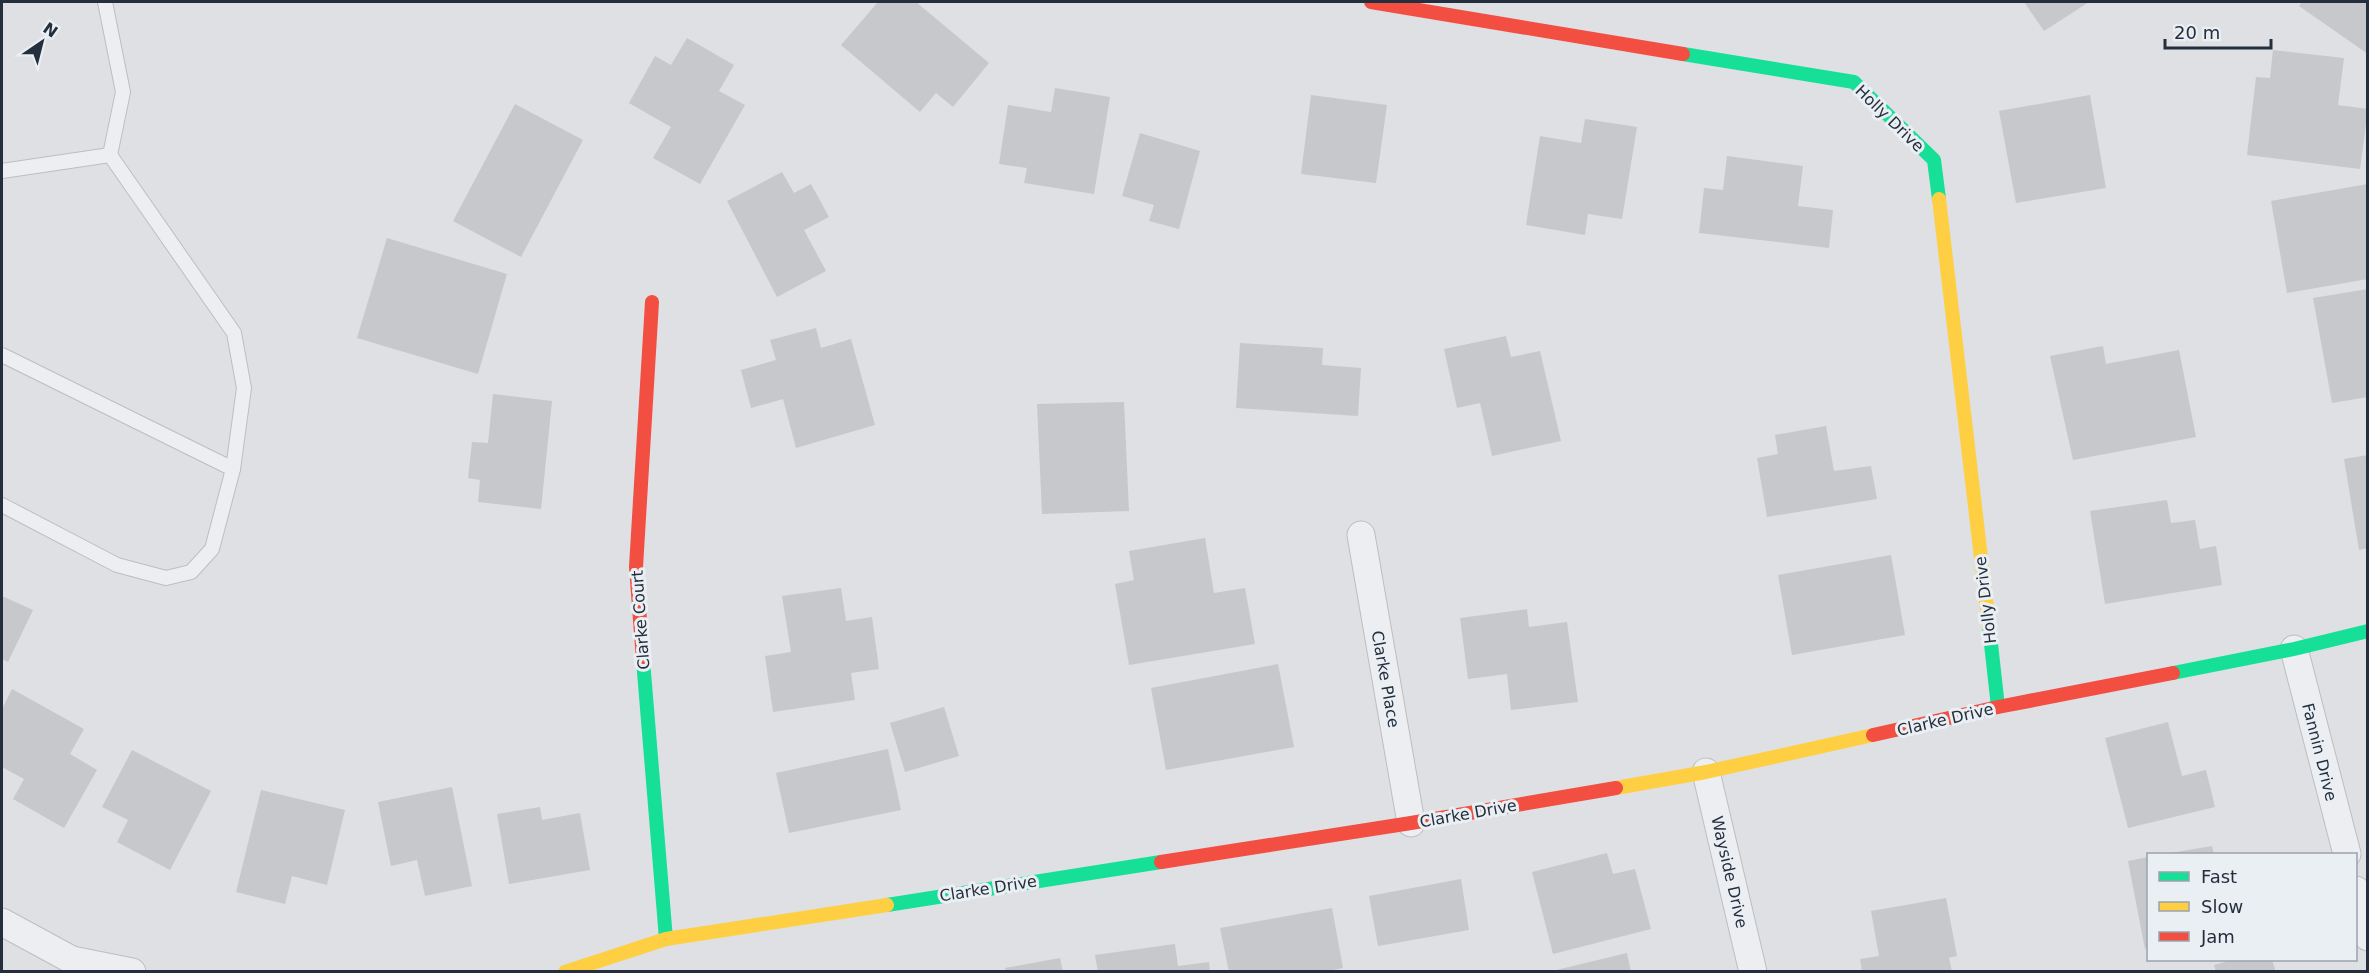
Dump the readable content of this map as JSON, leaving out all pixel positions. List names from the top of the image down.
{
  "streets": {
    "street": [
      "Holly Drive",
      "Clarke Court",
      "Clarke Place",
      "Clarke Drive",
      "Fannin Drive",
      "Wayside Drive"
    ]
  },
  "crossings": [
    ["Holly Drive", "Clarke Drive"],
    ["Clarke Court", "Clarke Drive"],
    ["Clarke Place", "Clarke Drive"],
    ["Clarke Drive", "Fannin Drive"],
    ["Clarke Drive", "Wayside Drive"]
  ],
  "legend": ["Fast", "Slow", "Jam"],
  "scale_bar": "20 m",
  "north": "top right"
}
